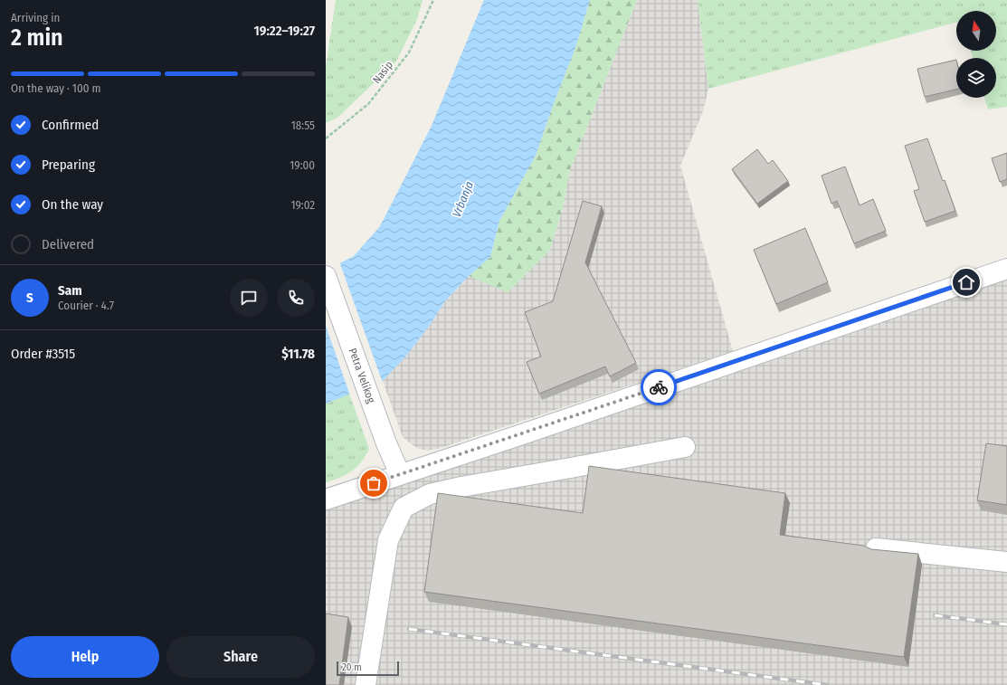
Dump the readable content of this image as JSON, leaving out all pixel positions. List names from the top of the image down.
{
  "streets": {
    "street": ["Petra Velikog"],
    "path": ["Nasip"]
  },
  "water": ["Vrbanja"],
  "scale_bar": "20 m",
  "north": "top",
  "page": {
    "heading": ["2 min", "Arriving in", "19:22–19:27"],
    "panel": [
      "Sam",
      "Courier · 4.7",
      "Order #3515",
      "$11.78"
    ],
    "bar": "On the way · 100 m",
    "list": [
      ["Confirmed", "18:55"],
      ["Preparing", "19:00"],
      ["On the way", "19:02"],
      "Delivered"
    ],
    "round": "S",
    "buttons": ["Help", "Share"],
    "scale": "20 m"
  }
}
